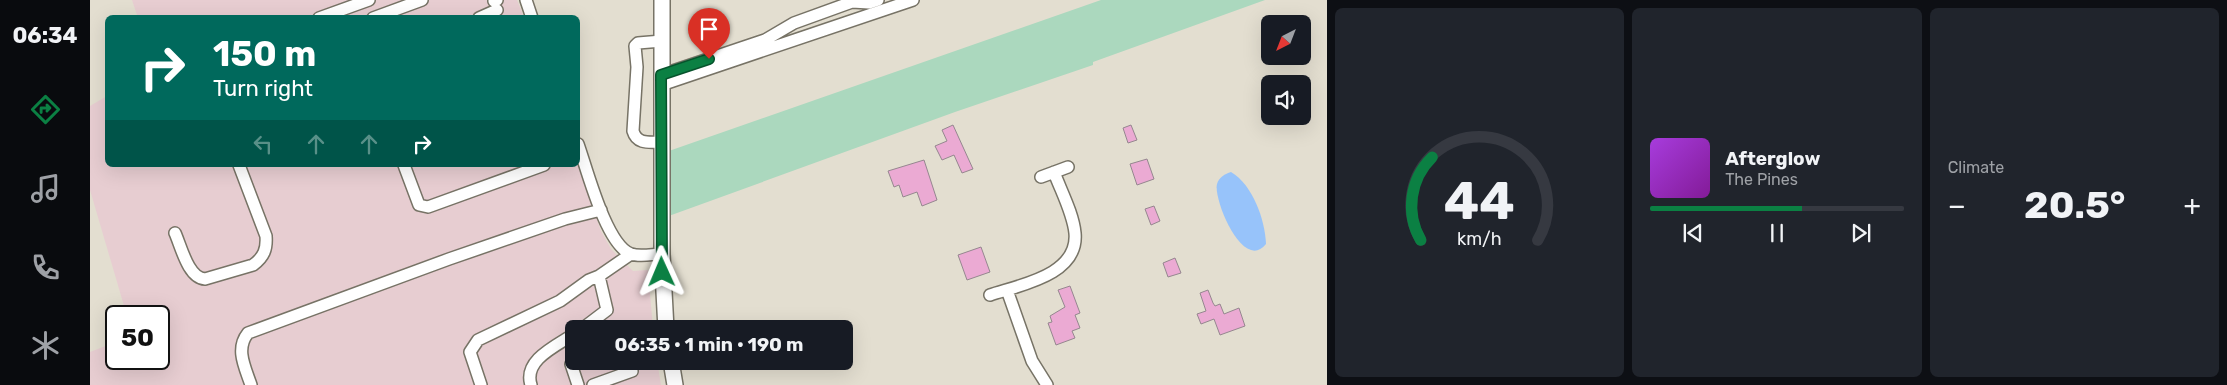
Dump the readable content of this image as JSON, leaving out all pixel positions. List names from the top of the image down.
{
  "north": "bottom left",
  "page": {
    "tabs": "06:34",
    "tile": "Climate",
    "turn": ["150 m", "Turn right"],
    "song": ["Afterglow", "The Pines"],
    "heat": ["−", "20.5°", "+"],
    "limit": "50",
    "trip": "06:35 · 1 min · 190 m",
    "gauge": ["44", "km/h"]
  }
}
